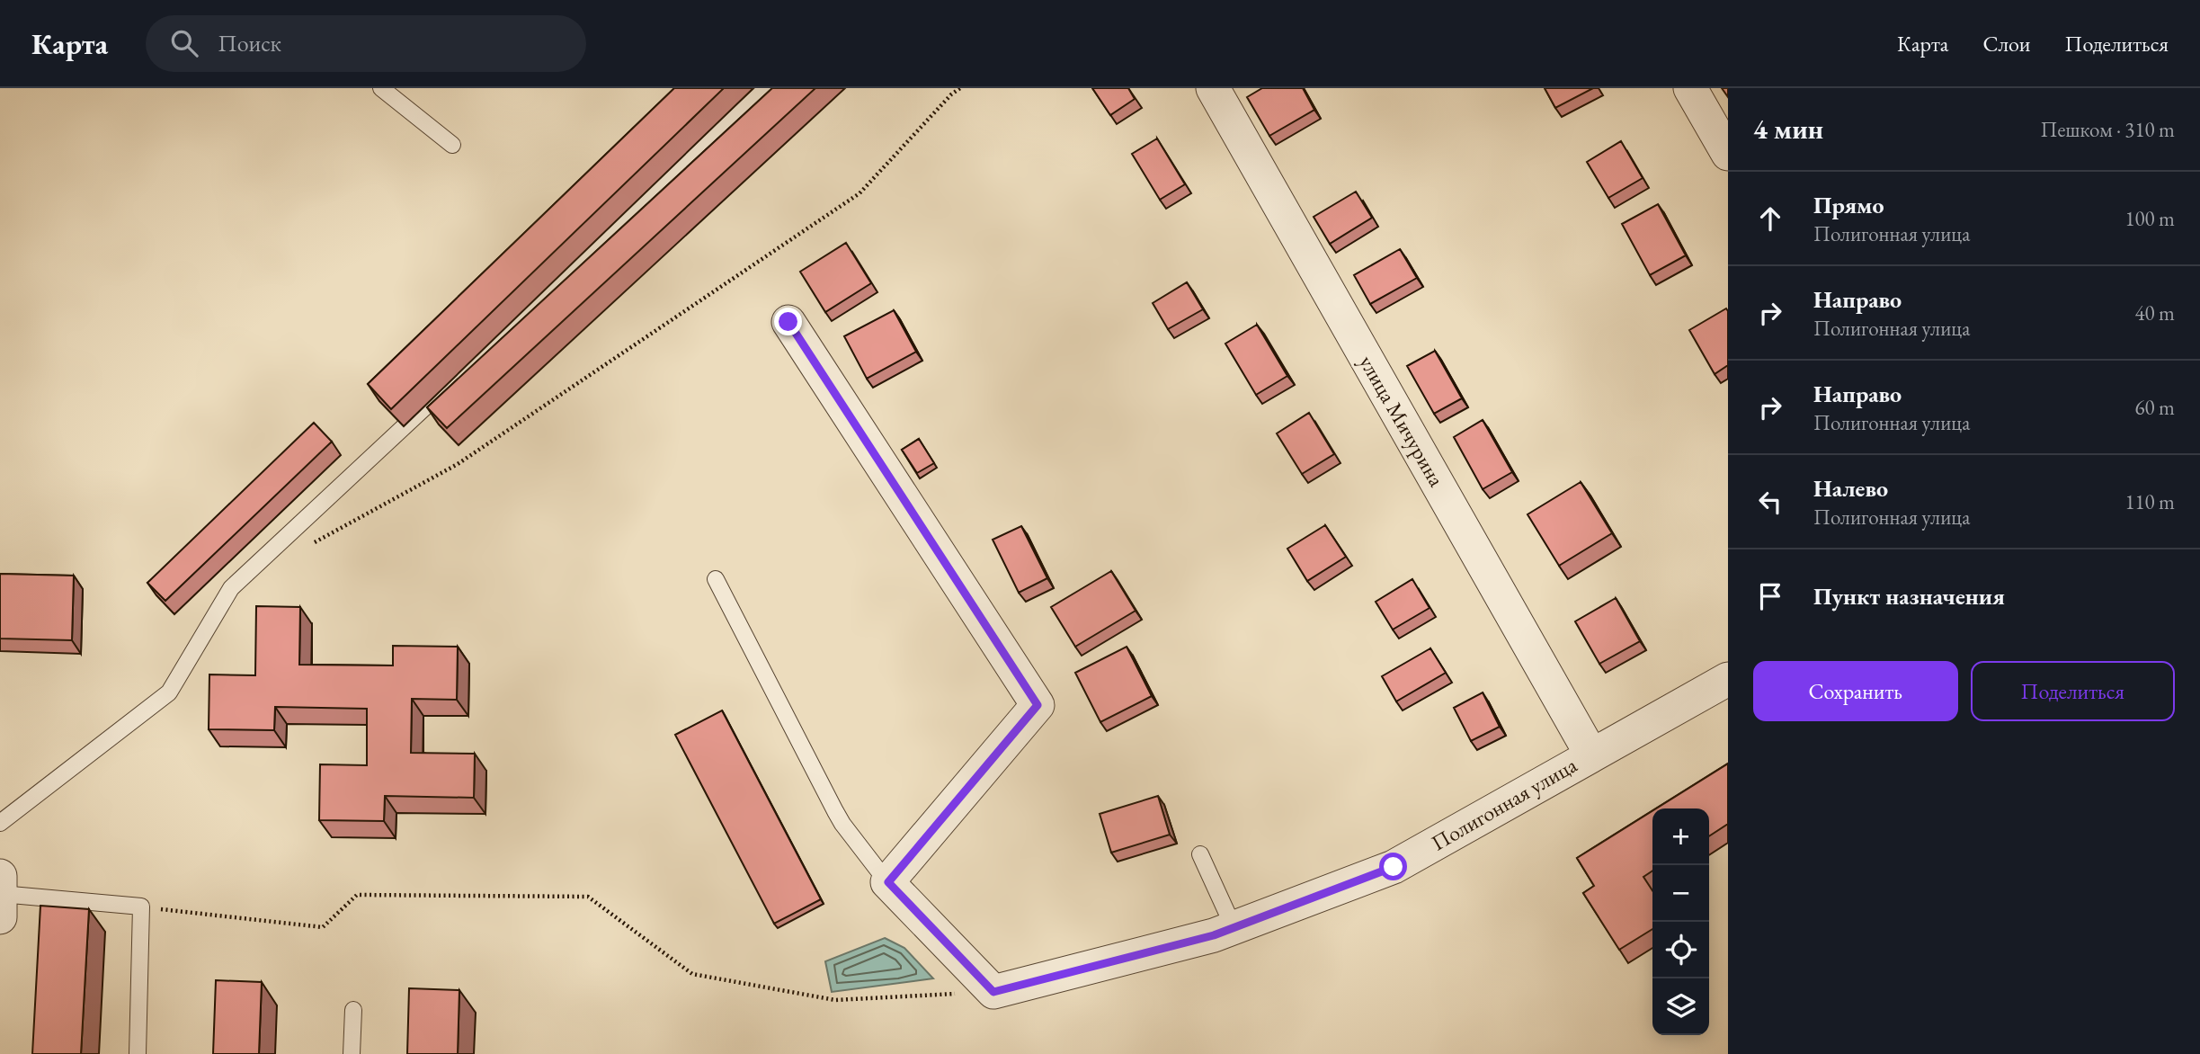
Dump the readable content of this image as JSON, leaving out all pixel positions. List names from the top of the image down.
{
  "streets": {
    "street": ["улица Мичурина", "Полигонная улица"]
  },
  "crossings": [
    ["улица Мичурина", "Полигонная улица"]
  ],
  "page": {
    "header": "Карта",
    "search": "Поиск",
    "nav": ["Карта", "Слои", "Поделиться"],
    "heading": ["4 мин", "Пешком · 310 m"],
    "list": [
      ["Прямо", "Полигонная улица", "100 m"],
      ["Направо", "Полигонная улица", "40 m"],
      ["Направо", "Полигонная улица", "60 m"],
      ["Налево", "Полигонная улица", "110 m"],
      "Пункт назначения"
    ],
    "buttons": ["Сохранить", "Поделиться"],
    "map_buttons": ["+", "−"]
  }
}
